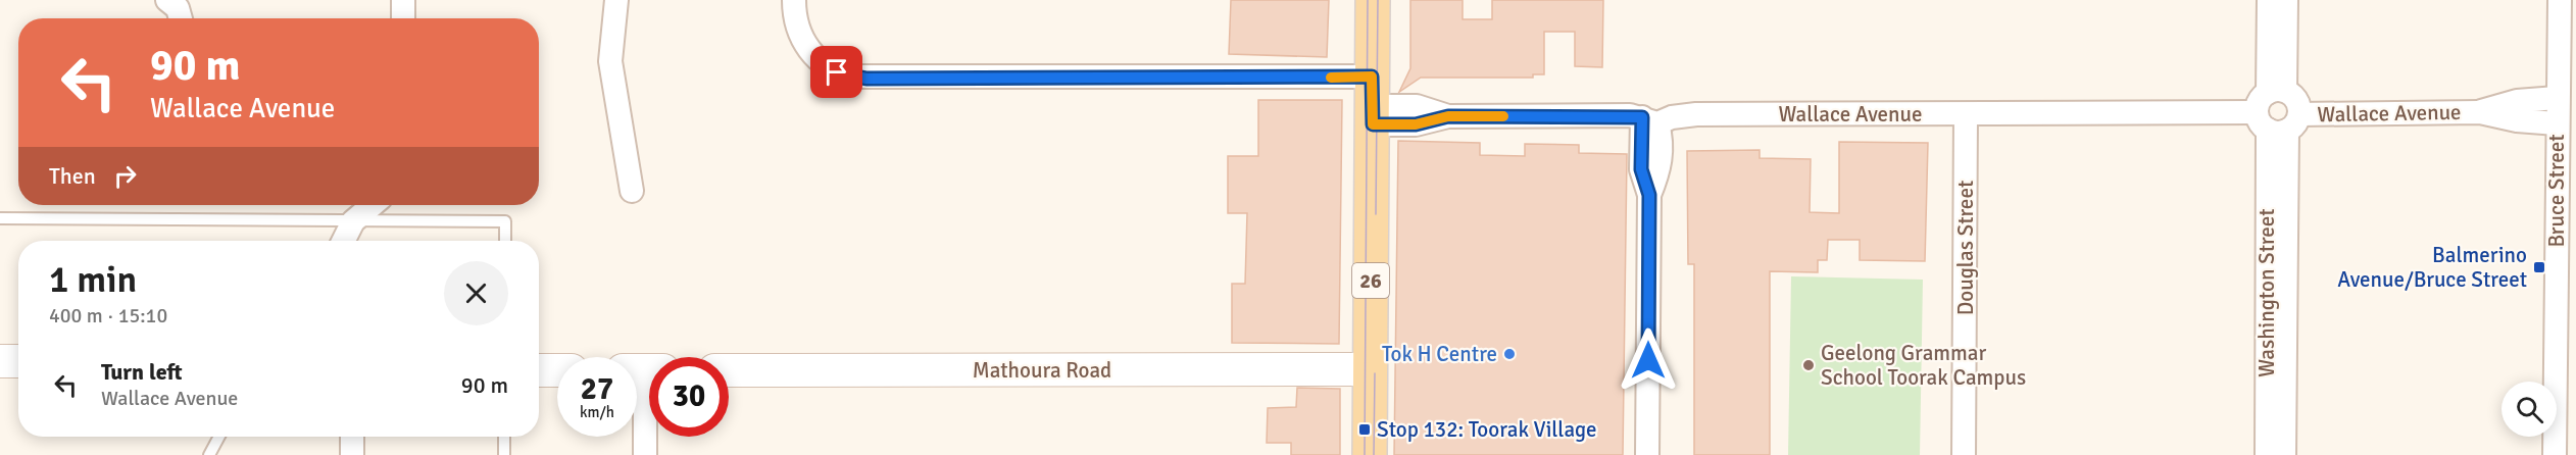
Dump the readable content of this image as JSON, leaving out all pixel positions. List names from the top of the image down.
{
  "streets": {
    "main road": ["26"],
    "street": [
      "Wallace Avenue",
      "Bruce Street",
      "Douglas Street",
      "Washington Street",
      "Mathoura Road"
    ]
  },
  "crossings": [
    ["Wallace Avenue", "Bruce Street"],
    ["Wallace Avenue", "Douglas Street"],
    ["Wallace Avenue", "26"],
    ["Wallace Avenue", "Washington Street"],
    ["26", "Mathoura Road"]
  ],
  "places": {
    "transit": ["Balmerino Avenue/Bruce Street", "Stop 132: Toorak Village"],
    "other": ["Tok H Centre", "Geelong Grammar School Toorak Campus"]
  },
  "page": {
    "turn": ["90 m", "Wallace Avenue"],
    "then": "Then",
    "heading": ["1 min", "400 m · 15:10"],
    "list": [
      {
        "name": "Turn left",
        "note": "Wallace Avenue",
        "value": "90 m"
      }
    ],
    "speed": "27 km/h",
    "limit": "30"
  }
}
